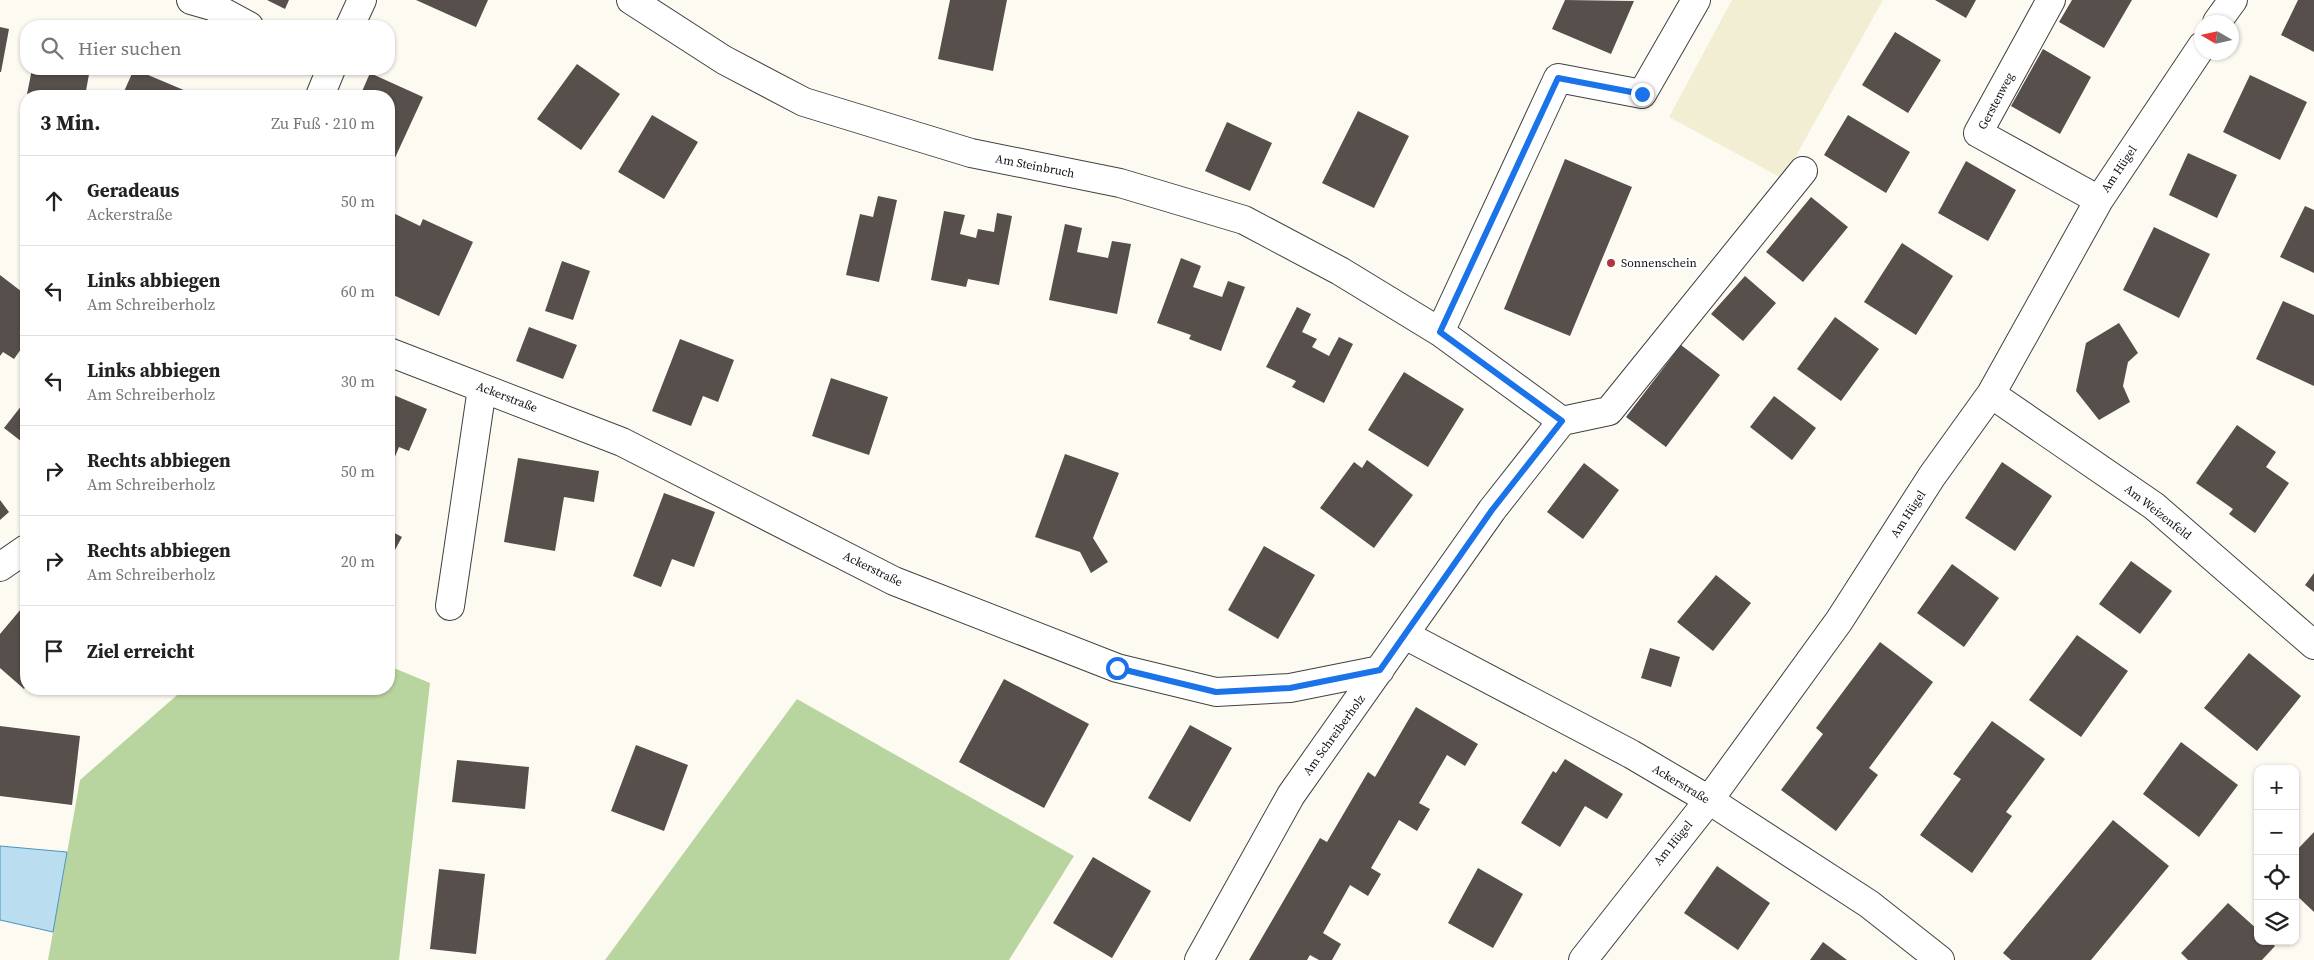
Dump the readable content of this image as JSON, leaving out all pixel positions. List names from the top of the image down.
{
  "streets": {
    "street": [
      "Gerstenweg",
      "Am Steinbruch",
      "Am Hügel",
      "Ackerstraße",
      "Am Weizenfeld",
      "Am Schreiberholz"
    ]
  },
  "crossings": [
    ["Gerstenweg", "Am Hügel"],
    ["Am Hügel", "Ackerstraße"],
    ["Am Hügel", "Am Weizenfeld"],
    ["Ackerstraße", "Am Schreiberholz"]
  ],
  "places": ["Sonnenschein"],
  "north": "left",
  "page": {
    "search": "Hier suchen",
    "heading": ["3 Min.", "Zu Fuß · 210 m"],
    "list": [
      ["Geradeaus", "Ackerstraße", "50 m"],
      ["Links abbiegen", "Am Schreiberholz", "60 m"],
      ["Links abbiegen", "Am Schreiberholz", "30 m"],
      ["Rechts abbiegen", "Am Schreiberholz", "50 m"],
      ["Rechts abbiegen", "Am Schreiberholz", "20 m"],
      "Ziel erreicht"
    ],
    "map_buttons": ["+", "−"]
  }
}
